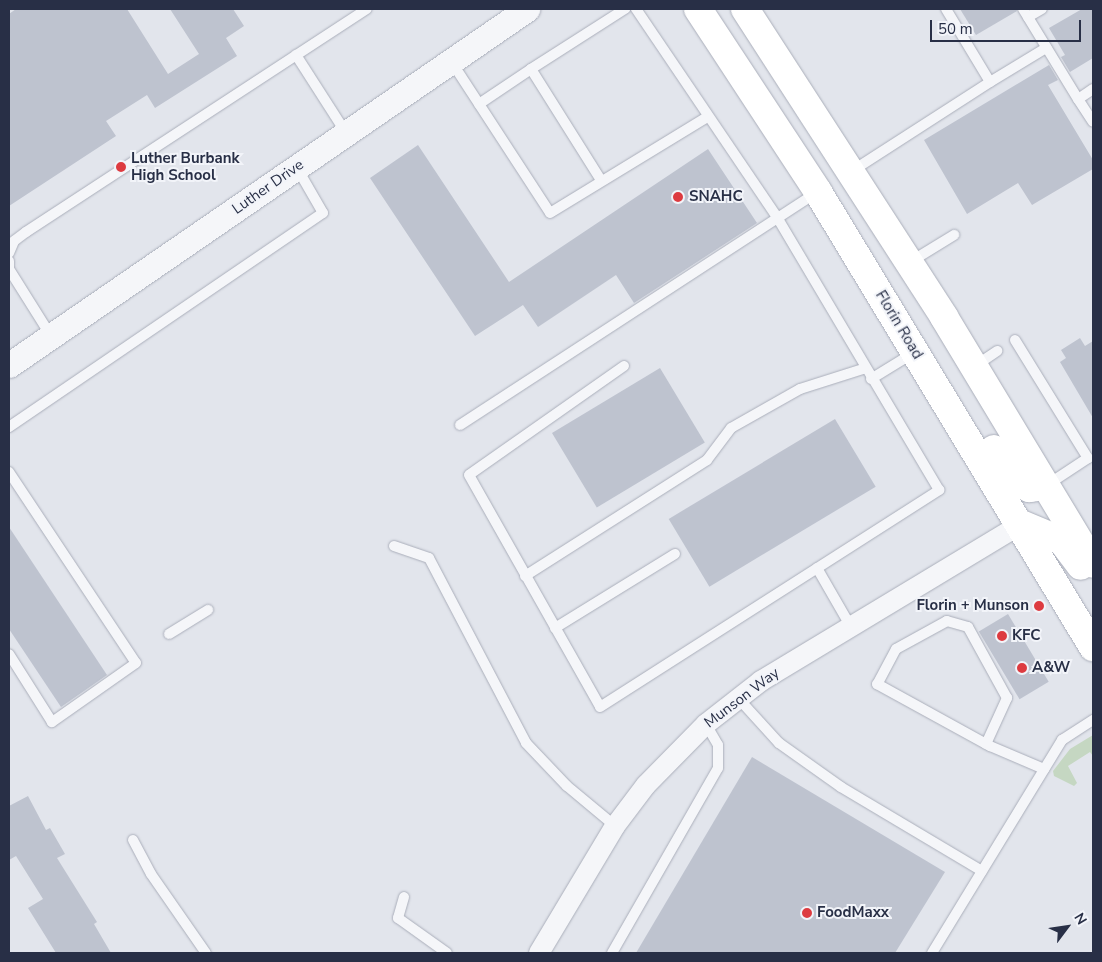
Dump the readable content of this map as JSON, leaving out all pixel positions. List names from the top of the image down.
{
  "streets": {
    "main road": ["Florin Road"],
    "street": ["Luther Drive", "Munson Way"]
  },
  "crossings": [
    ["Florin Road", "Munson Way"]
  ],
  "places": [
    "Luther Burbank High School",
    "SNAHC",
    "Florin + Munson",
    "KFC",
    "A&W",
    "FoodMaxx"
  ],
  "scale_bar": "50 m",
  "north": "top right"
}
